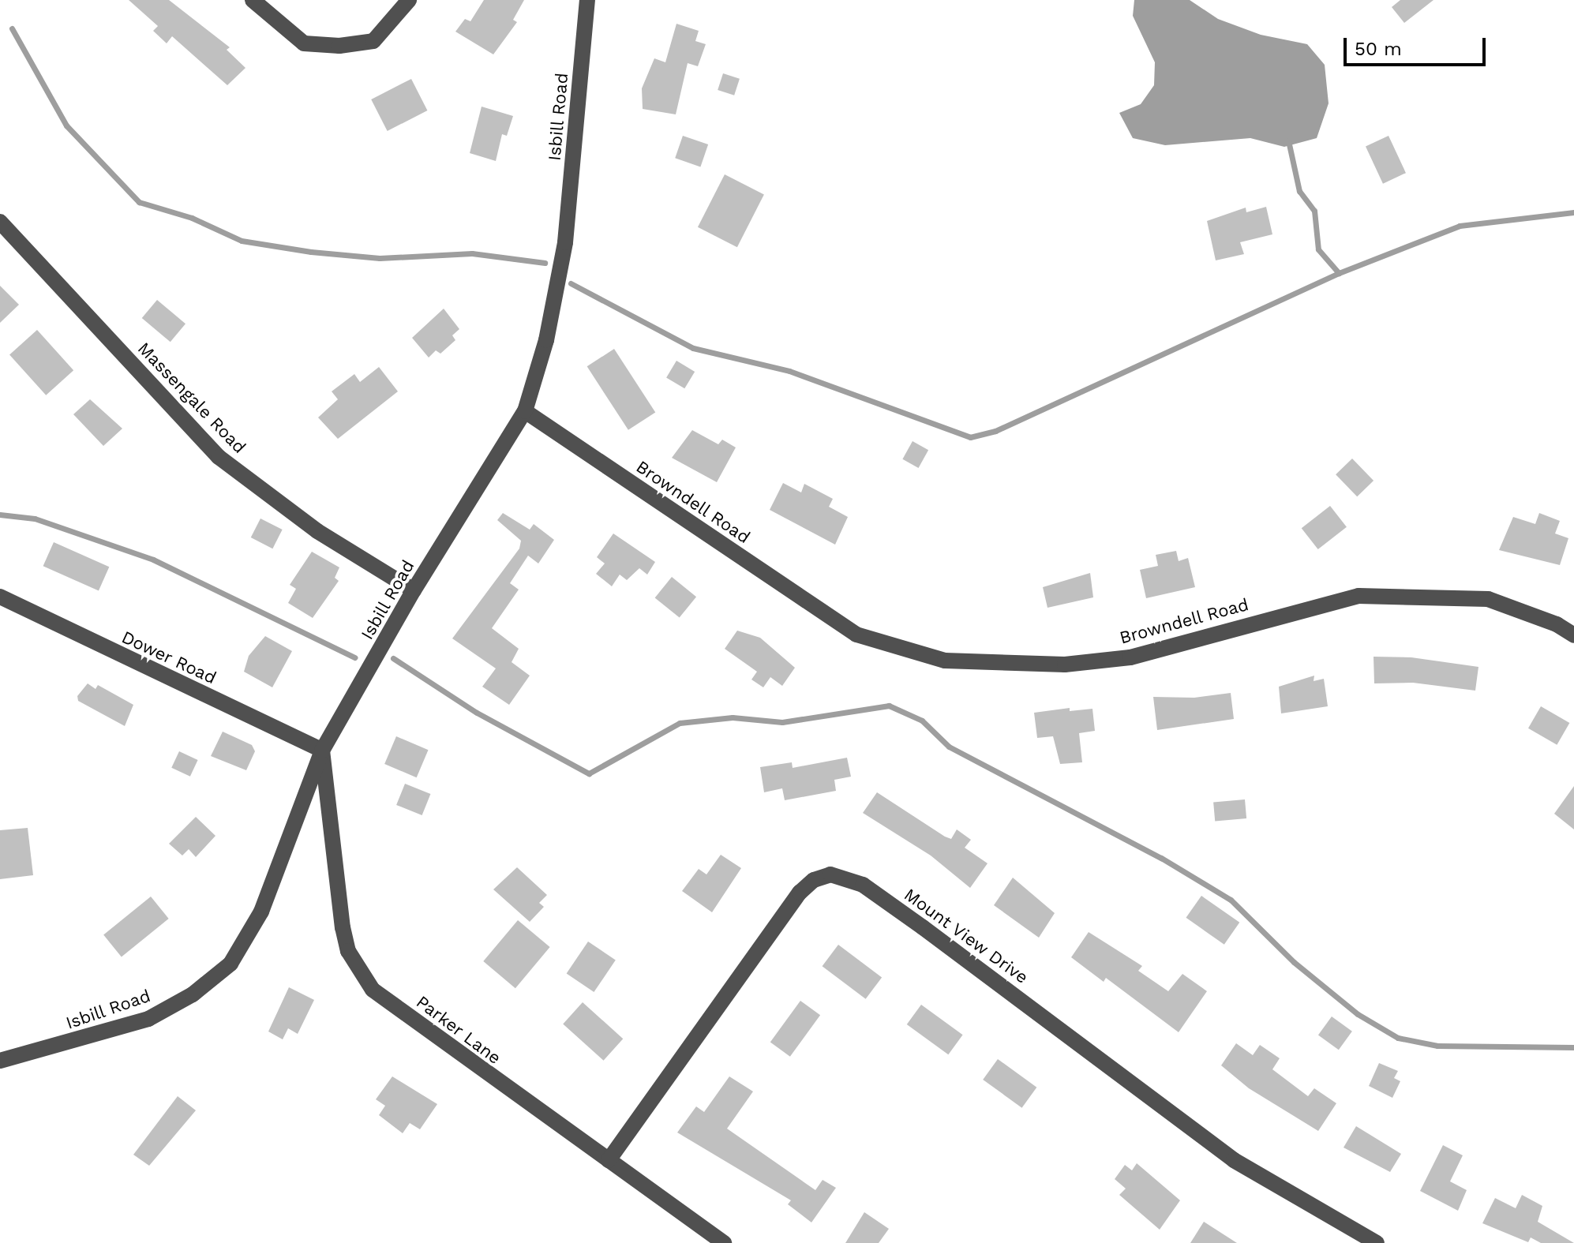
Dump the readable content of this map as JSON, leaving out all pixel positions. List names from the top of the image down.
{
  "streets": {
    "street": [
      "Isbill Road",
      "Massengale Road",
      "Browndell Road",
      "Dower Road",
      "Mount View Drive",
      "Parker Lane"
    ]
  },
  "crossings": [
    ["Isbill Road", "Massengale Road"],
    ["Isbill Road", "Browndell Road"],
    ["Isbill Road", "Dower Road"],
    ["Isbill Road", "Parker Lane"],
    ["Dower Road", "Parker Lane"],
    ["Mount View Drive", "Parker Lane"]
  ],
  "scale_bar": "50 m"
}
